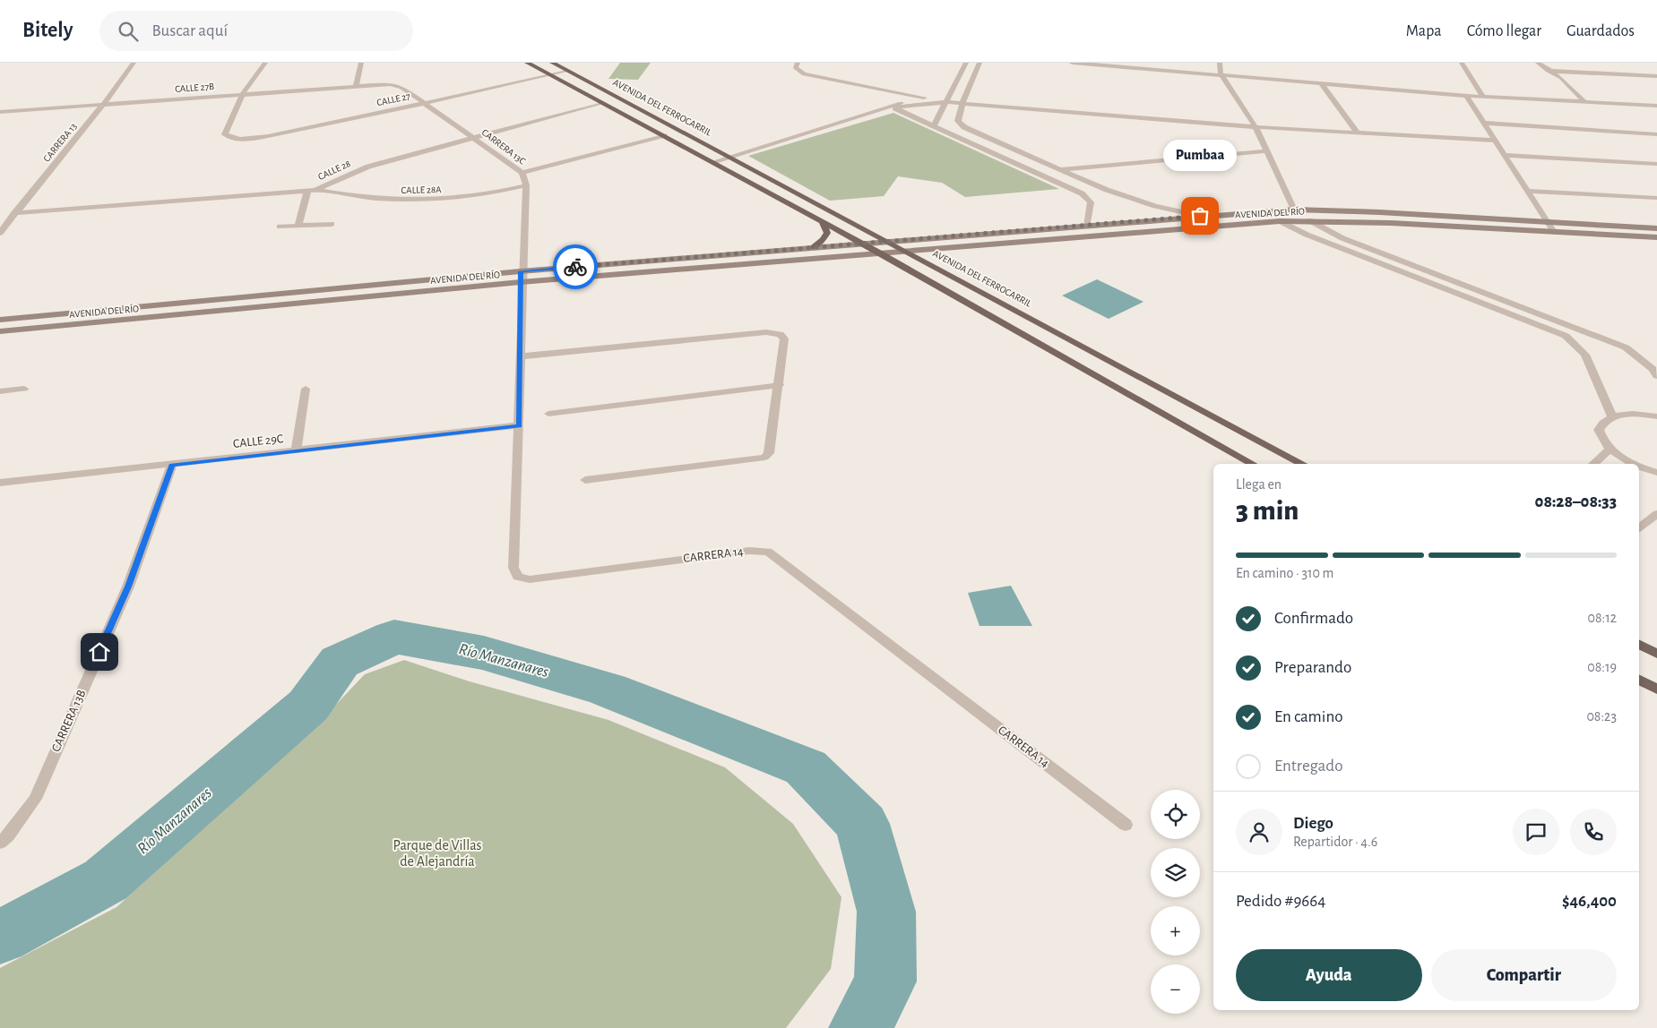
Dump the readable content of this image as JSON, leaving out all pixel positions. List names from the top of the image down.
{
  "streets": {
    "main road": ["AVENIDA DEL FERROCARRIL", "AVENIDA DEL RÍO"],
    "street": [
      "CALLE 27B",
      "CALLE 27",
      "CARRERA 13",
      "CARRERA 13C",
      "CALLE 28",
      "CALLE 28A",
      "CALLE 29C",
      "CARRERA 14",
      "CARRERA 13B"
    ]
  },
  "crossings": [
    ["CALLE 27B", "CALLE 27"],
    ["CALLE 27B", "CARRERA 13"],
    ["CALLE 27B", "CARRERA 13C"],
    ["CALLE 27", "AVENIDA DEL FERROCARRIL"],
    ["CALLE 27", "CARRERA 13C"],
    ["AVENIDA DEL FERROCARRIL", "CALLE 28"],
    ["AVENIDA DEL FERROCARRIL", "AVENIDA DEL RÍO"],
    ["CARRERA 13", "CALLE 28"],
    ["CARRERA 13C", "CALLE 28"],
    ["CARRERA 13C", "CALLE 28A"],
    ["CARRERA 13C", "AVENIDA DEL RÍO"],
    ["CARRERA 13C", "CARRERA 14"],
    ["CALLE 28", "CALLE 28A"],
    ["AVENIDA DEL RÍO", "CARRERA 14"],
    ["CALLE 29C", "CARRERA 14"],
    ["CALLE 29C", "CARRERA 13B"]
  ],
  "water": ["Río Manzanares"],
  "parks": ["Parque de Villas de Alejandría"],
  "places": ["Pumbaa"],
  "page": {
    "header": "Bitely",
    "search": "Buscar aquí",
    "nav": ["Mapa", "Cómo llegar", "Guardados"],
    "bubble": "Pumbaa",
    "heading": ["3 min", "Llega en", "08:28–08:33"],
    "panel": [
      "Diego",
      "Repartidor · 4.6",
      "Pedido #9664",
      "$46,400"
    ],
    "bar": "En camino · 310 m",
    "list": [
      ["Confirmado", "08:12"],
      ["Preparando", "08:19"],
      ["En camino", "08:23"],
      "Entregado"
    ],
    "map_buttons": ["+", "−"],
    "buttons": ["Ayuda", "Compartir"]
  }
}
